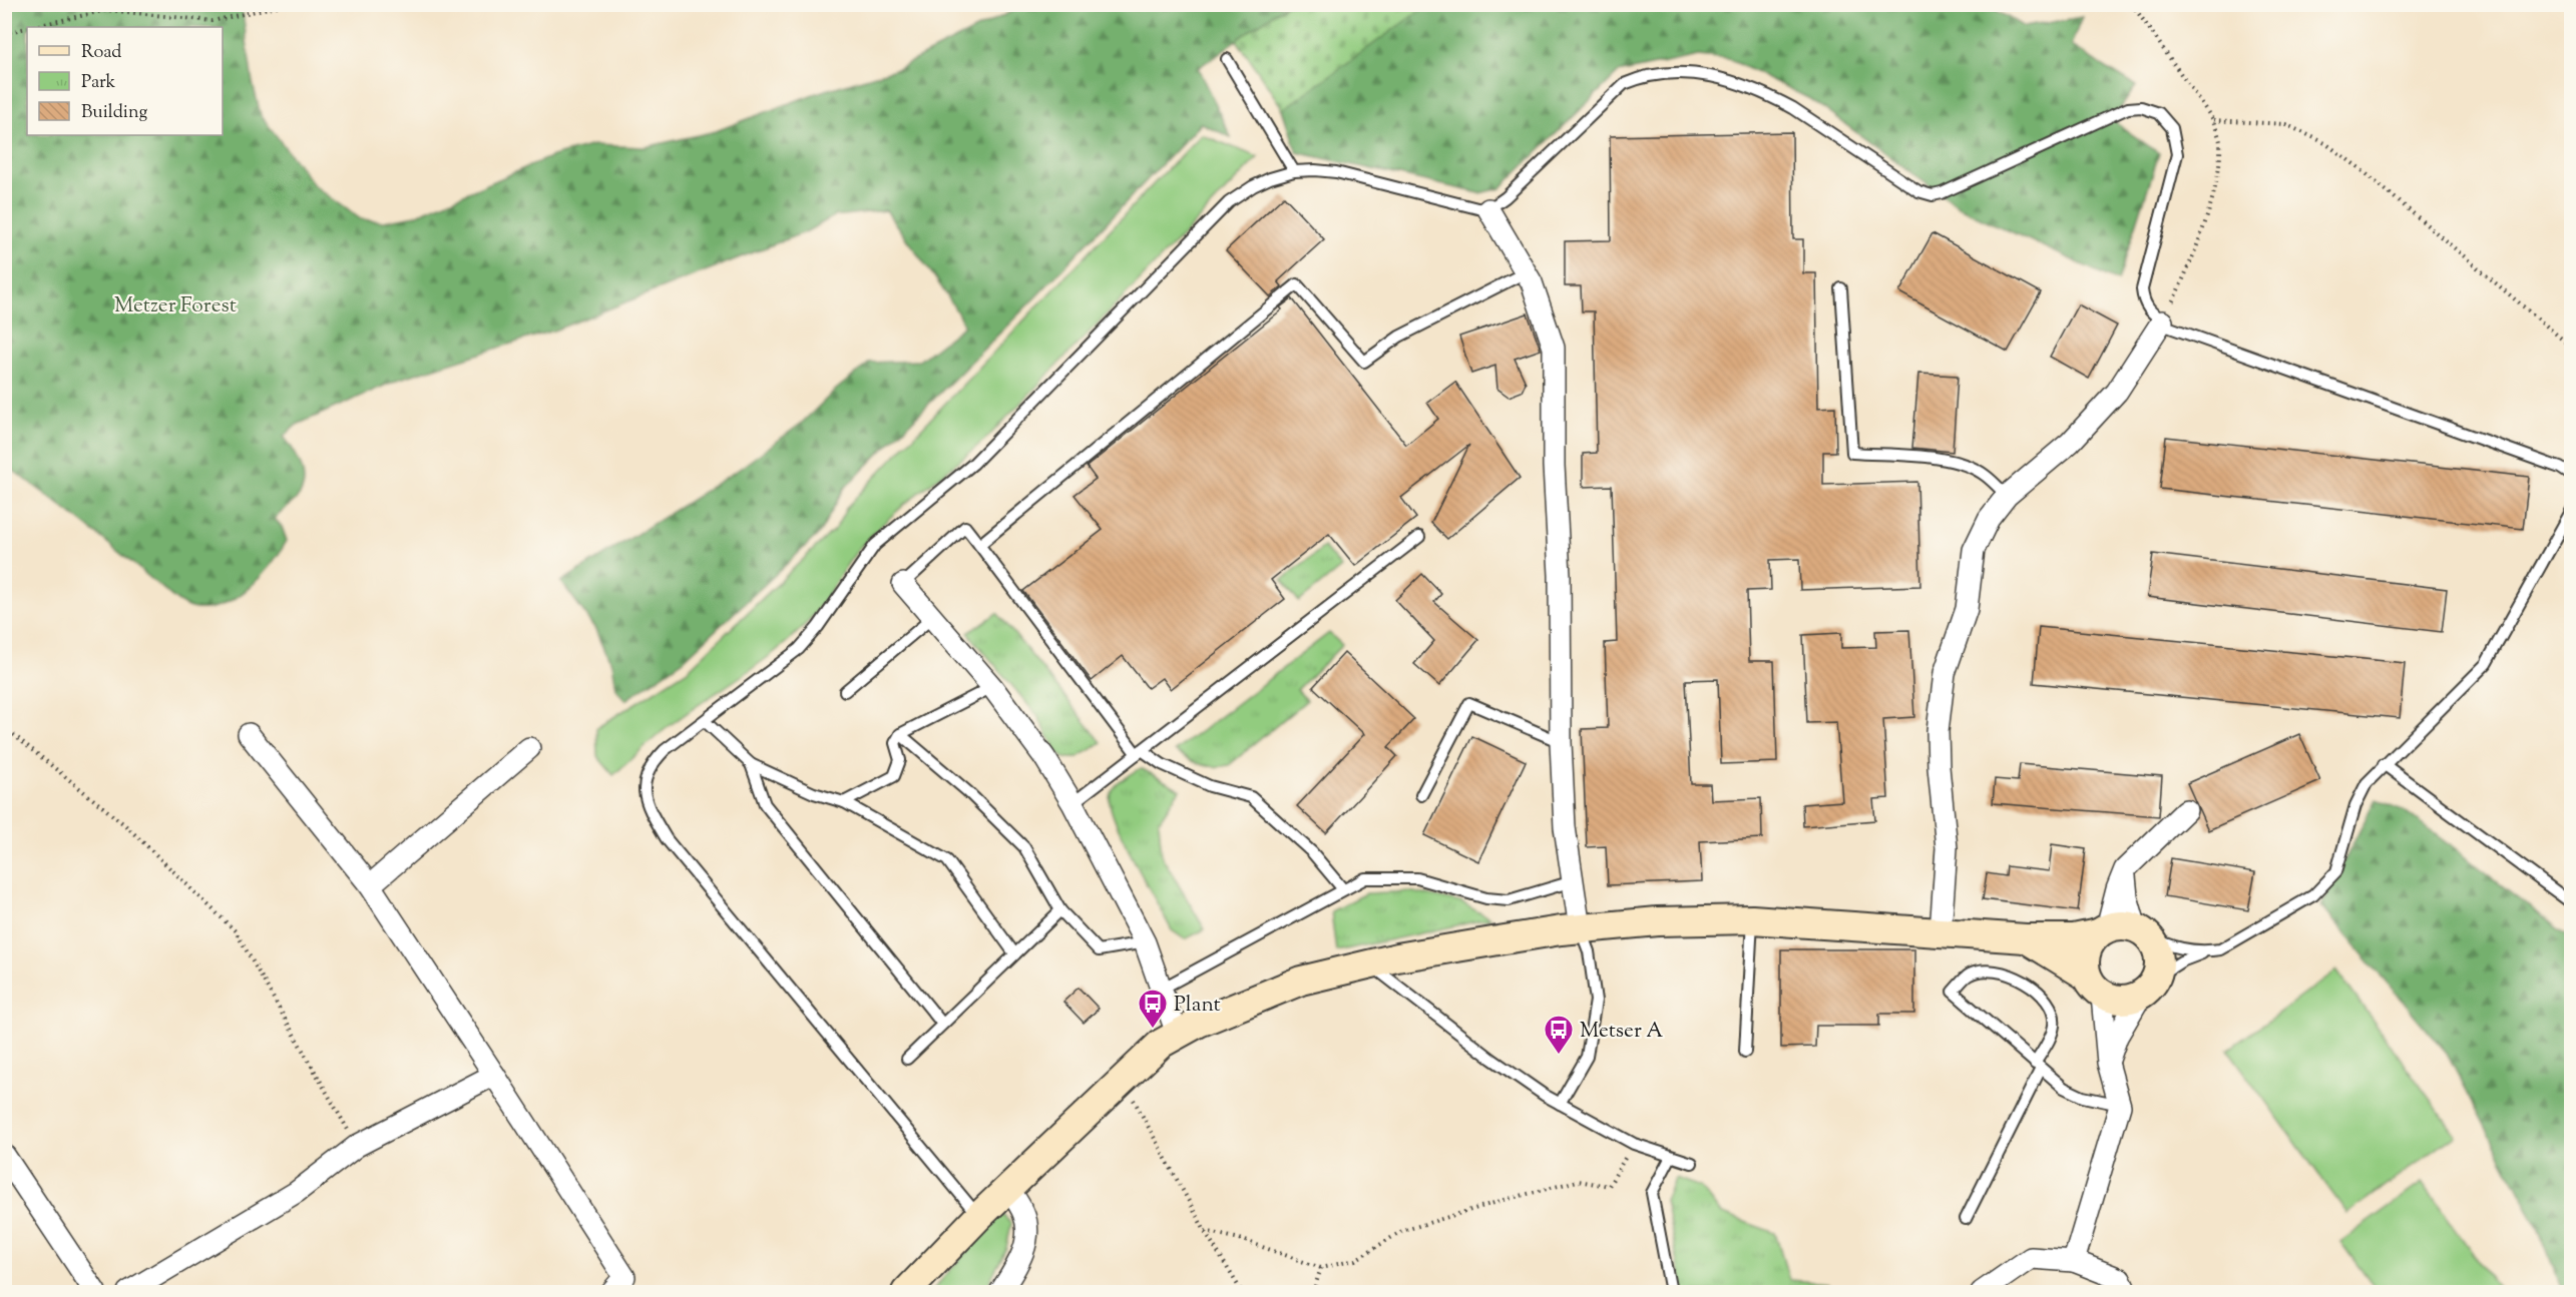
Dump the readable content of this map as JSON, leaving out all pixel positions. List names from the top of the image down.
{
  "parks": ["Metzer Forest"],
  "places": {
    "bus stop": ["Plant", "Metser A"]
  },
  "legend": ["Road", "Park", "Building"]
}
